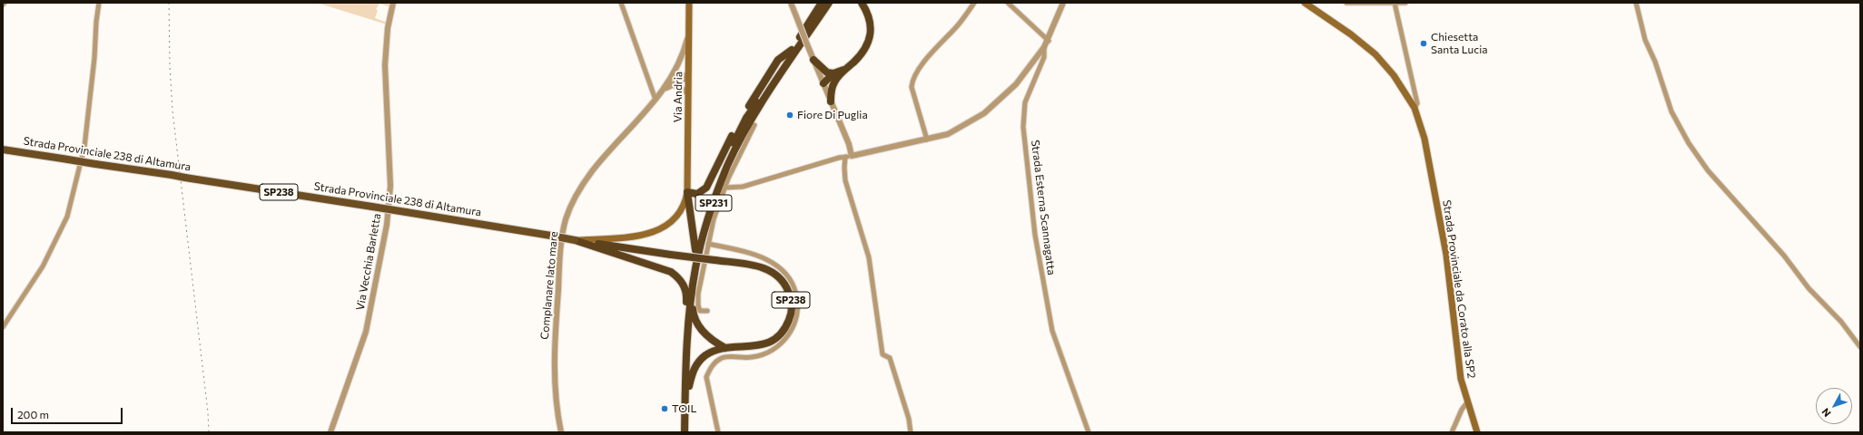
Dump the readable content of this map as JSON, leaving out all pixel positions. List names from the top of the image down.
{
  "streets": {
    "highway": ["SP238", "SP231"],
    "main road": ["Via Andria", "Strada Provinciale 238 di Altamura", "Strada Provinciale da Corato alla SP2"],
    "street": ["Strada Esterna Scannagatta", "Via Vecchia Barletta", "Complanare lato mare"]
  },
  "crossings": [
    ["Via Andria", "Strada Provinciale 238 di Altamura"],
    ["Via Andria", "SP238"],
    ["Strada Provinciale 238 di Altamura", "SP238"]
  ],
  "places": ["Chiesetta Santa Lucia", "Fiore Di Puglia", "TOIL"],
  "scale_bar": "200 m",
  "north": "bottom left"
}
